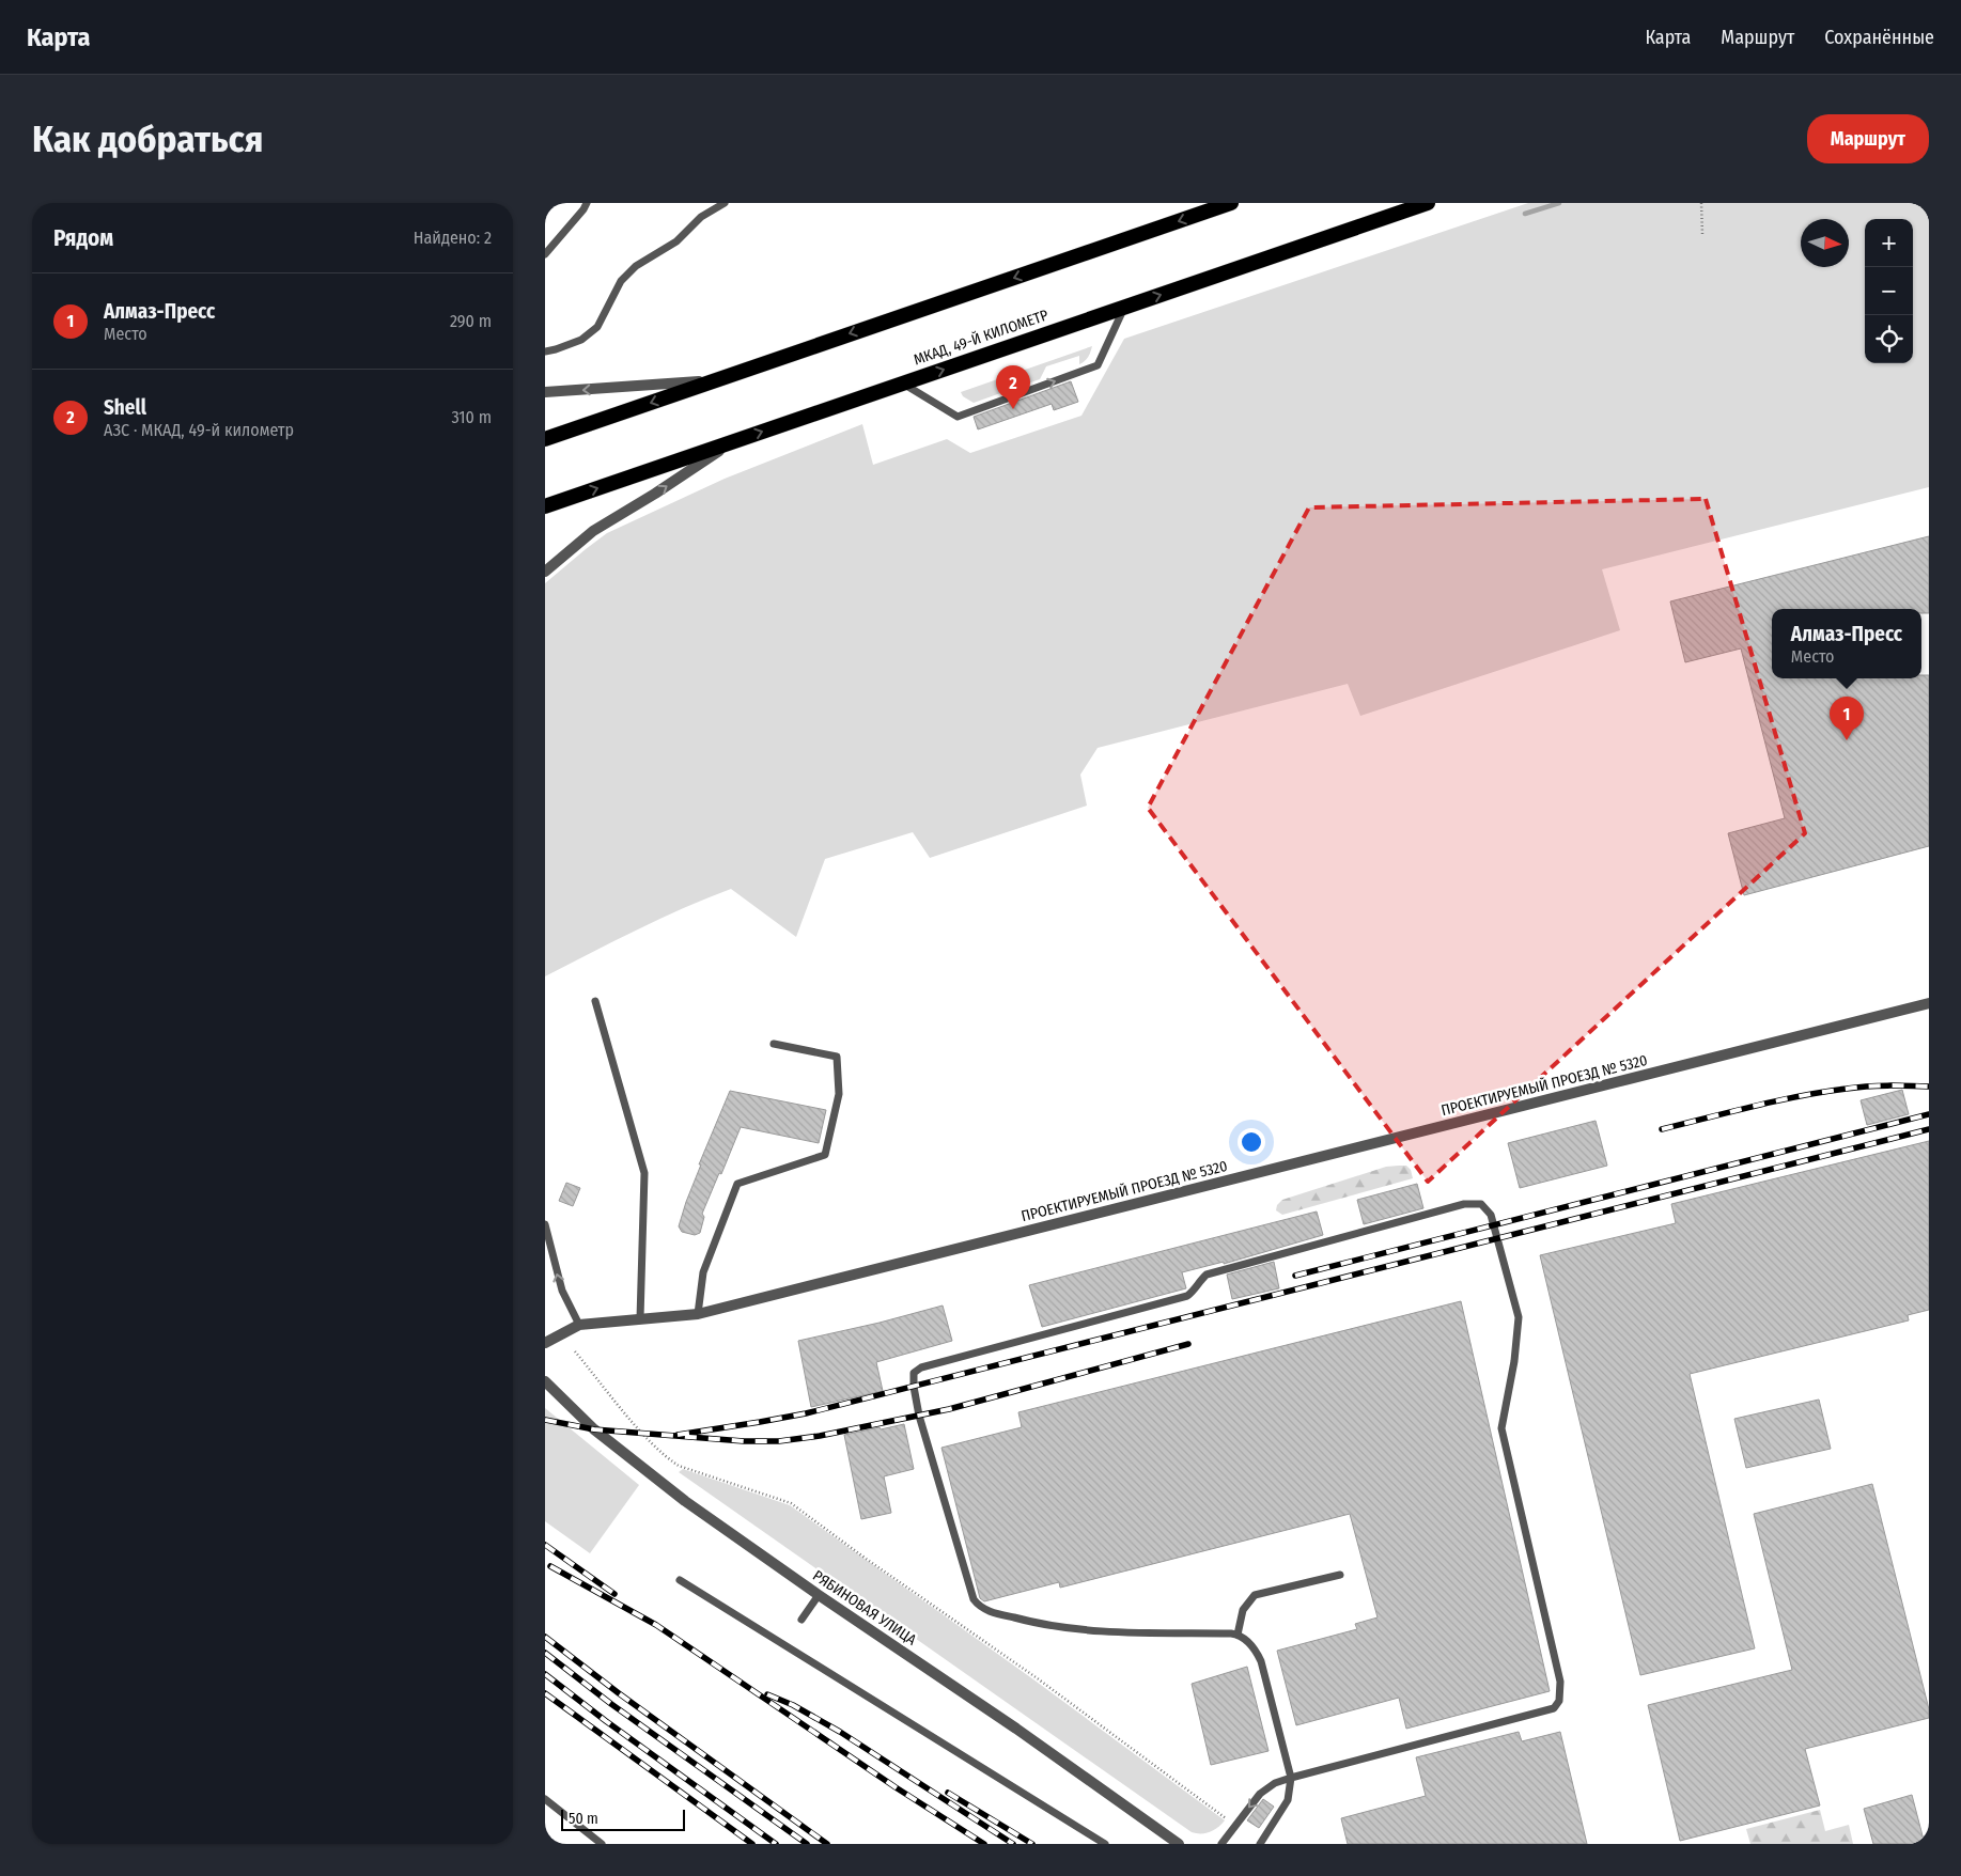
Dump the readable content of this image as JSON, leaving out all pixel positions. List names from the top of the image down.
{
  "streets": {
    "highway": ["МКАД, 49-Й КИЛОМЕТР"],
    "street": ["ПРОЕКТИРУЕМЫЙ ПРОЕЗД № 5320", "РЯБИНОВАЯ УЛИЦА"]
  },
  "scale_bar": "50 m",
  "north": "right",
  "page": {
    "header": "Карта",
    "nav": ["Карта", "Маршрут", "Сохранённые"],
    "buttons": "Маршрут",
    "title": "Как добраться",
    "heading": ["Рядом", "Найдено: 2"],
    "map_buttons": ["+", "−"],
    "list": [
      {
        "mark": "1",
        "name": "Алмаз-Пресс",
        "note": "Место",
        "value": "290 m"
      },
      {
        "mark": "2",
        "name": "Shell",
        "note": "АЗС · МКАД, 49-й километр",
        "value": "310 m"
      }
    ],
    "pins": ["2", "1"],
    "popup": ["Алмаз-Пресс", "Место"],
    "scale": "50 m"
  }
}
